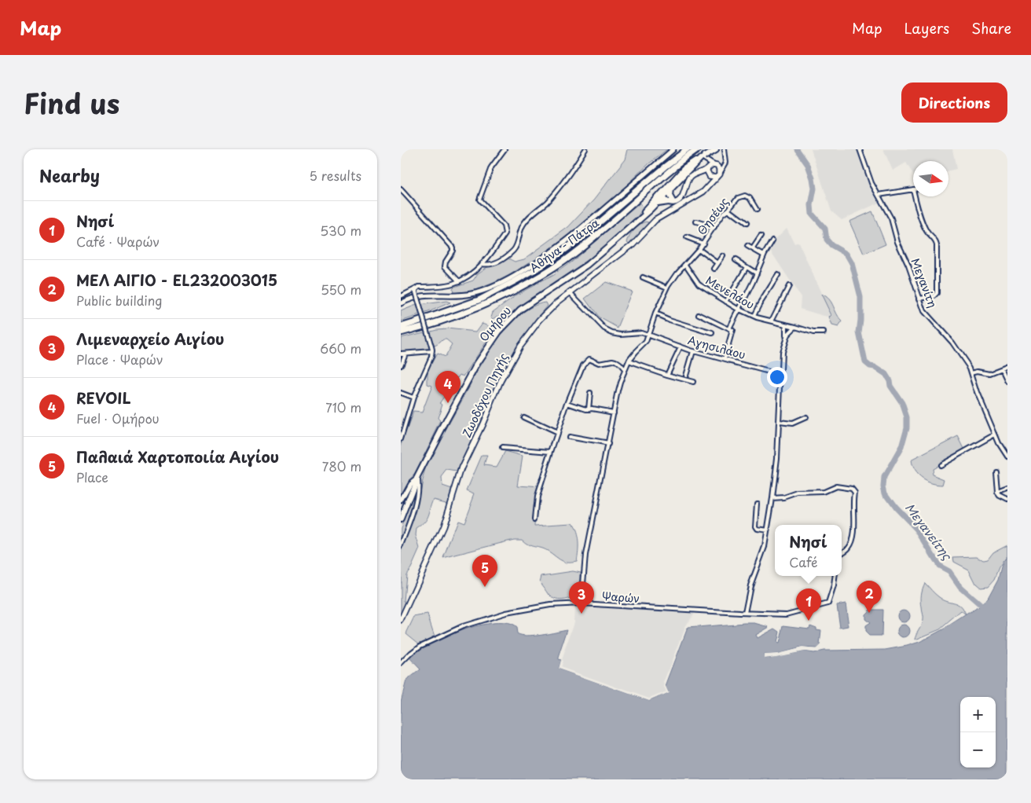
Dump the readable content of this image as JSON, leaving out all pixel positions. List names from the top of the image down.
{
  "streets": {
    "highway": ["Αθήνα - Πάτρα"],
    "main road": ["Ομήρου", "Ζωοδόχου Πηγής"],
    "street": [
      "Θησέως",
      "Μεγανίτη",
      "Μενελάου",
      "Αγησιλάου",
      "Ψαρών"
    ]
  },
  "crossings": [
    ["Θησέως", "Μενελάου"],
    ["Αθήνα - Πάτρα", "Ομήρου"],
    ["Αγησιλάου", "Ζωοδόχου Πηγής"]
  ],
  "water": ["Μεγανείτης"],
  "north": "right",
  "page": {
    "header": "Map",
    "nav": ["Map", "Layers", "Share"],
    "title": "Find us",
    "buttons": "Directions",
    "heading": ["Nearby", "5 results"],
    "list": [
      {
        "mark": "1",
        "name": "Νησί",
        "note": "Café · Ψαρών",
        "value": "530 m"
      },
      {
        "mark": "2",
        "name": "ΜΕΛ ΑΙΓΙΟ - EL232003015",
        "note": "Public building",
        "value": "550 m"
      },
      {
        "mark": "3",
        "name": "Λιμεναρχείο Αιγίου",
        "note": "Place · Ψαρών",
        "value": "660 m"
      },
      {
        "mark": "4",
        "name": "REVOIL",
        "note": "Fuel · Ομήρου",
        "value": "710 m"
      },
      {
        "mark": "5",
        "name": "Παλαιά Χαρτοποιία Αιγίου",
        "note": "Place",
        "value": "780 m"
      }
    ],
    "pins": [
      "4",
      "5",
      "2",
      "3",
      "1"
    ],
    "popup": ["Νησί", "Café"],
    "map_buttons": ["+", "−"]
  }
}
